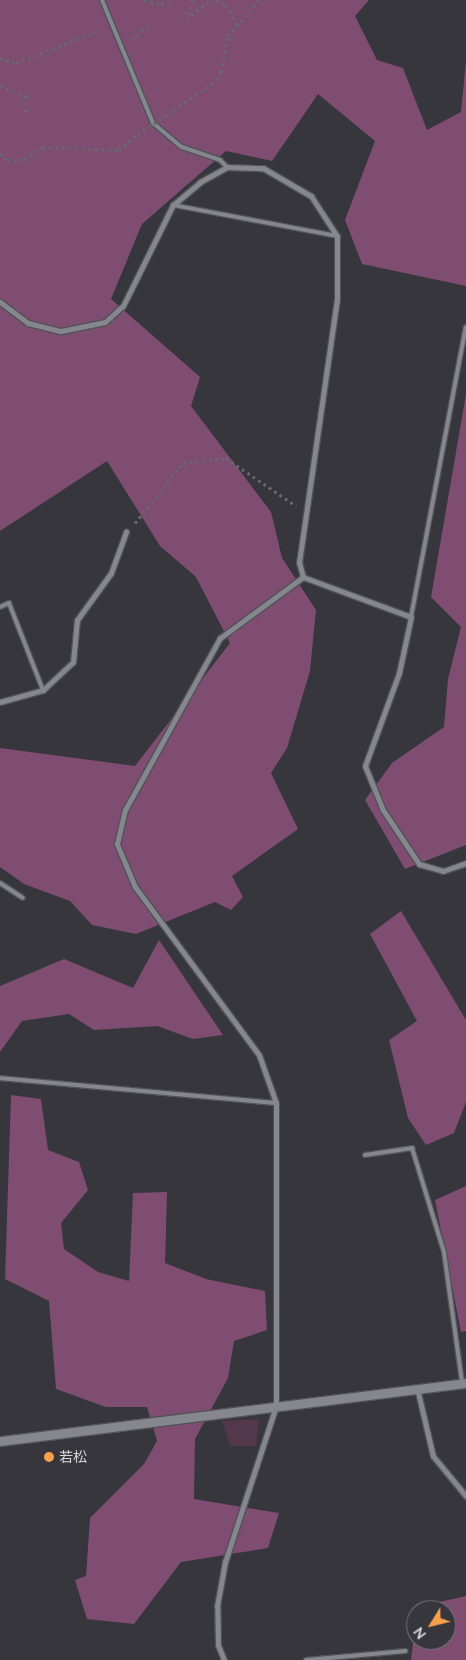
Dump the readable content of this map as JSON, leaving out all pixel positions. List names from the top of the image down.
{
  "places": ["若松"],
  "north": "bottom left"
}
